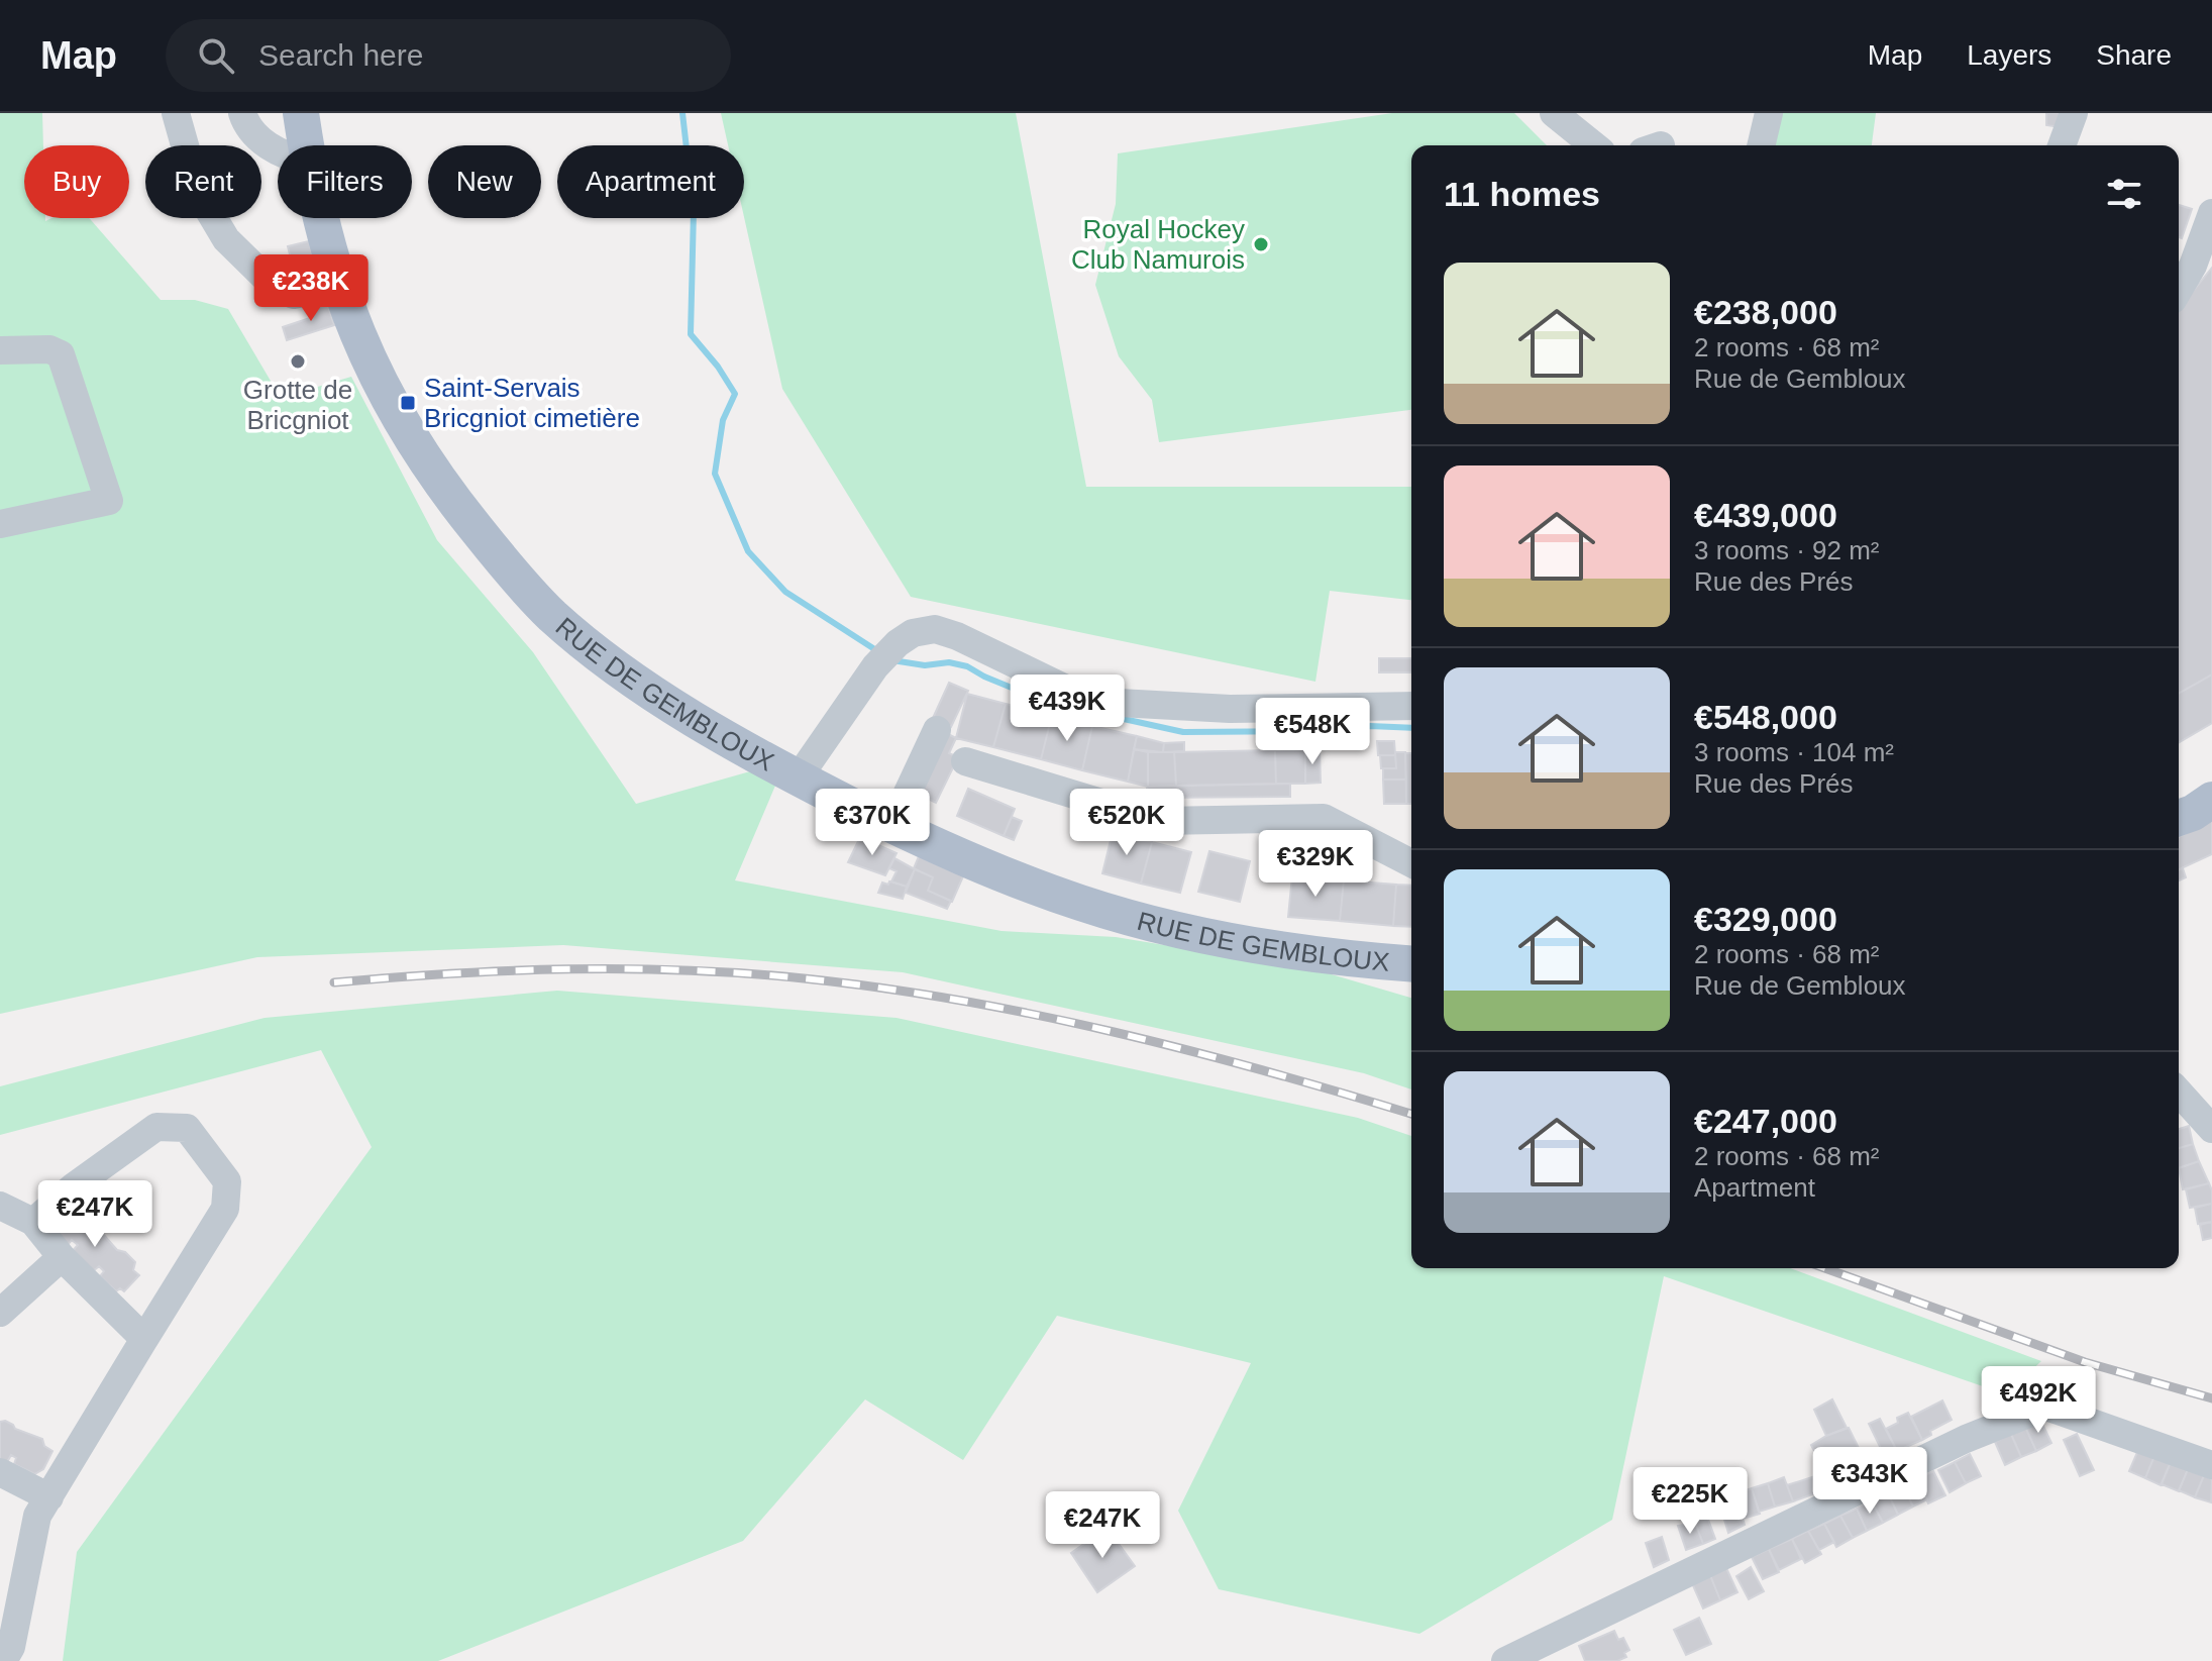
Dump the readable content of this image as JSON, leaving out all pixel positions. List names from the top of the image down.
{
  "streets": {
    "main road": ["RUE DE GEMBLOUX"]
  },
  "places": {
    "other": ["Royal Hockey Club Namurois", "Grotte de Bricgniot"],
    "transit": ["Saint-Servais Bricgniot cimetière"]
  },
  "page": {
    "header": "Map",
    "search": "Search here",
    "nav": ["Map", "Layers", "Share"],
    "chip": [
      "Buy",
      "Rent",
      "Filters",
      "New",
      "Apartment"
    ],
    "heading": "11 homes",
    "list": [
      {
        "name": "€238,000",
        "note": "2 rooms · 68 m² · Rue de Gembloux"
      },
      {
        "name": "€439,000",
        "note": "3 rooms · 92 m² · Rue des Prés"
      },
      {
        "name": "€548,000",
        "note": "3 rooms · 104 m² · Rue des Prés"
      },
      {
        "name": "€329,000",
        "note": "2 rooms · 68 m² · Rue de Gembloux"
      },
      {
        "name": "€247,000",
        "note": "2 rooms · 68 m² · Apartment"
      }
    ],
    "price": [
      "€238K",
      "€439K",
      "€548K",
      "€370K",
      "€520K",
      "€329K",
      "€247K",
      "€492K",
      "€343K",
      "€225K",
      "€247K"
    ]
  }
}
